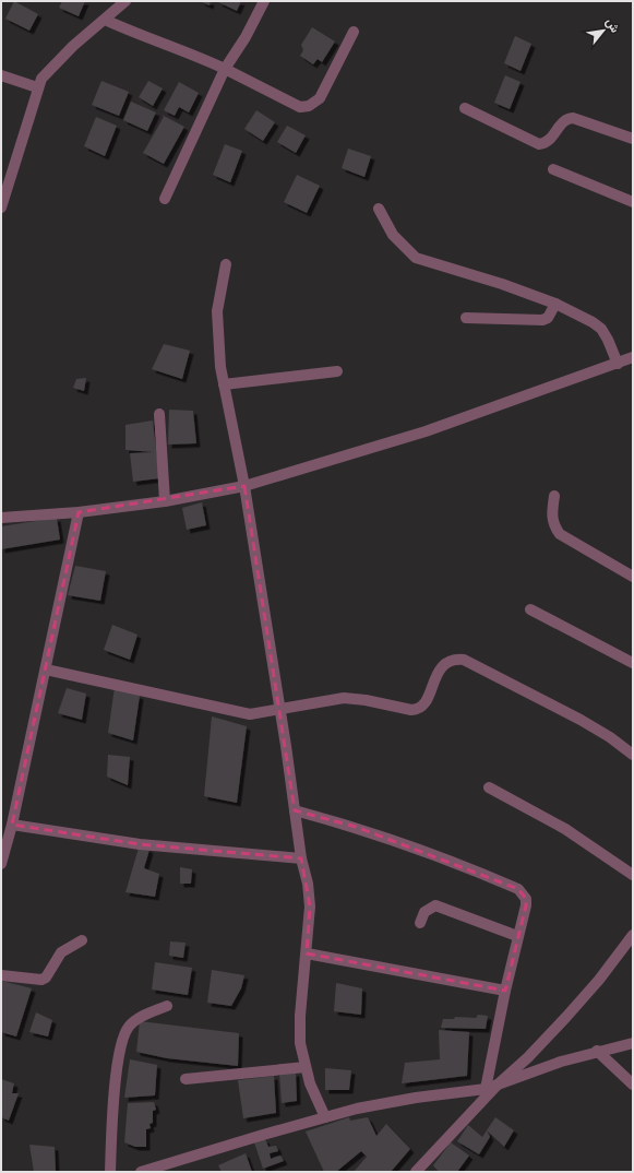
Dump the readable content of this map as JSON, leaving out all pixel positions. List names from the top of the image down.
{
  "north": "top right"
}
